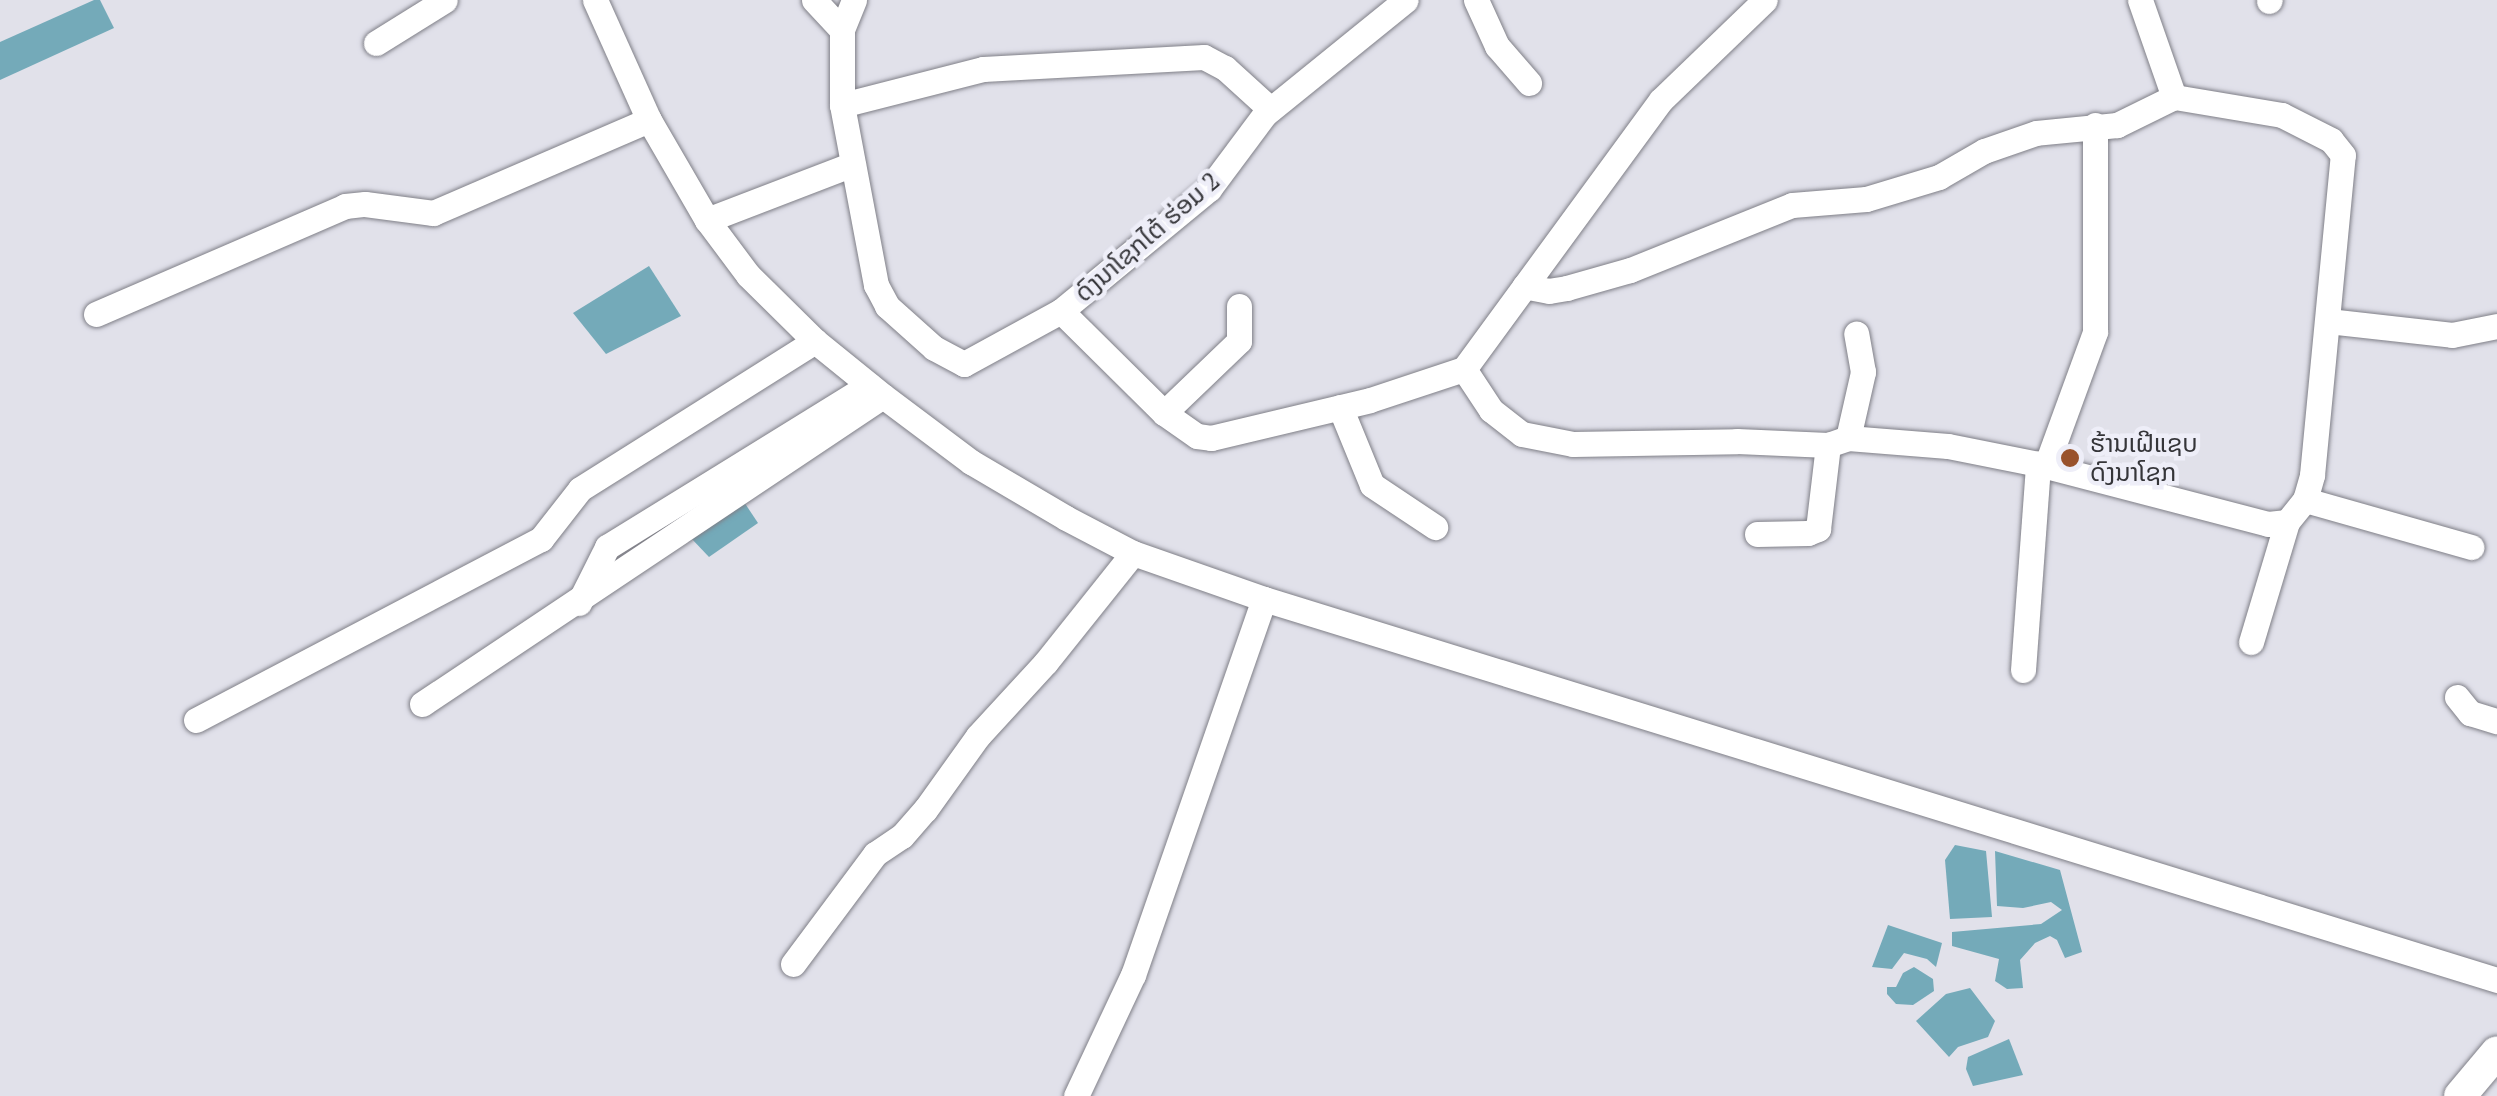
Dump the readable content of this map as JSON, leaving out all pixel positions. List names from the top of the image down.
{
  "streets": {
    "street": ["ດົງນາໂຊກໄຕ້ ຮ່ອມ 2"]
  },
  "places": ["ຮ້ານເຝີແຊບ ດົງນາໂຊກ"]
}
